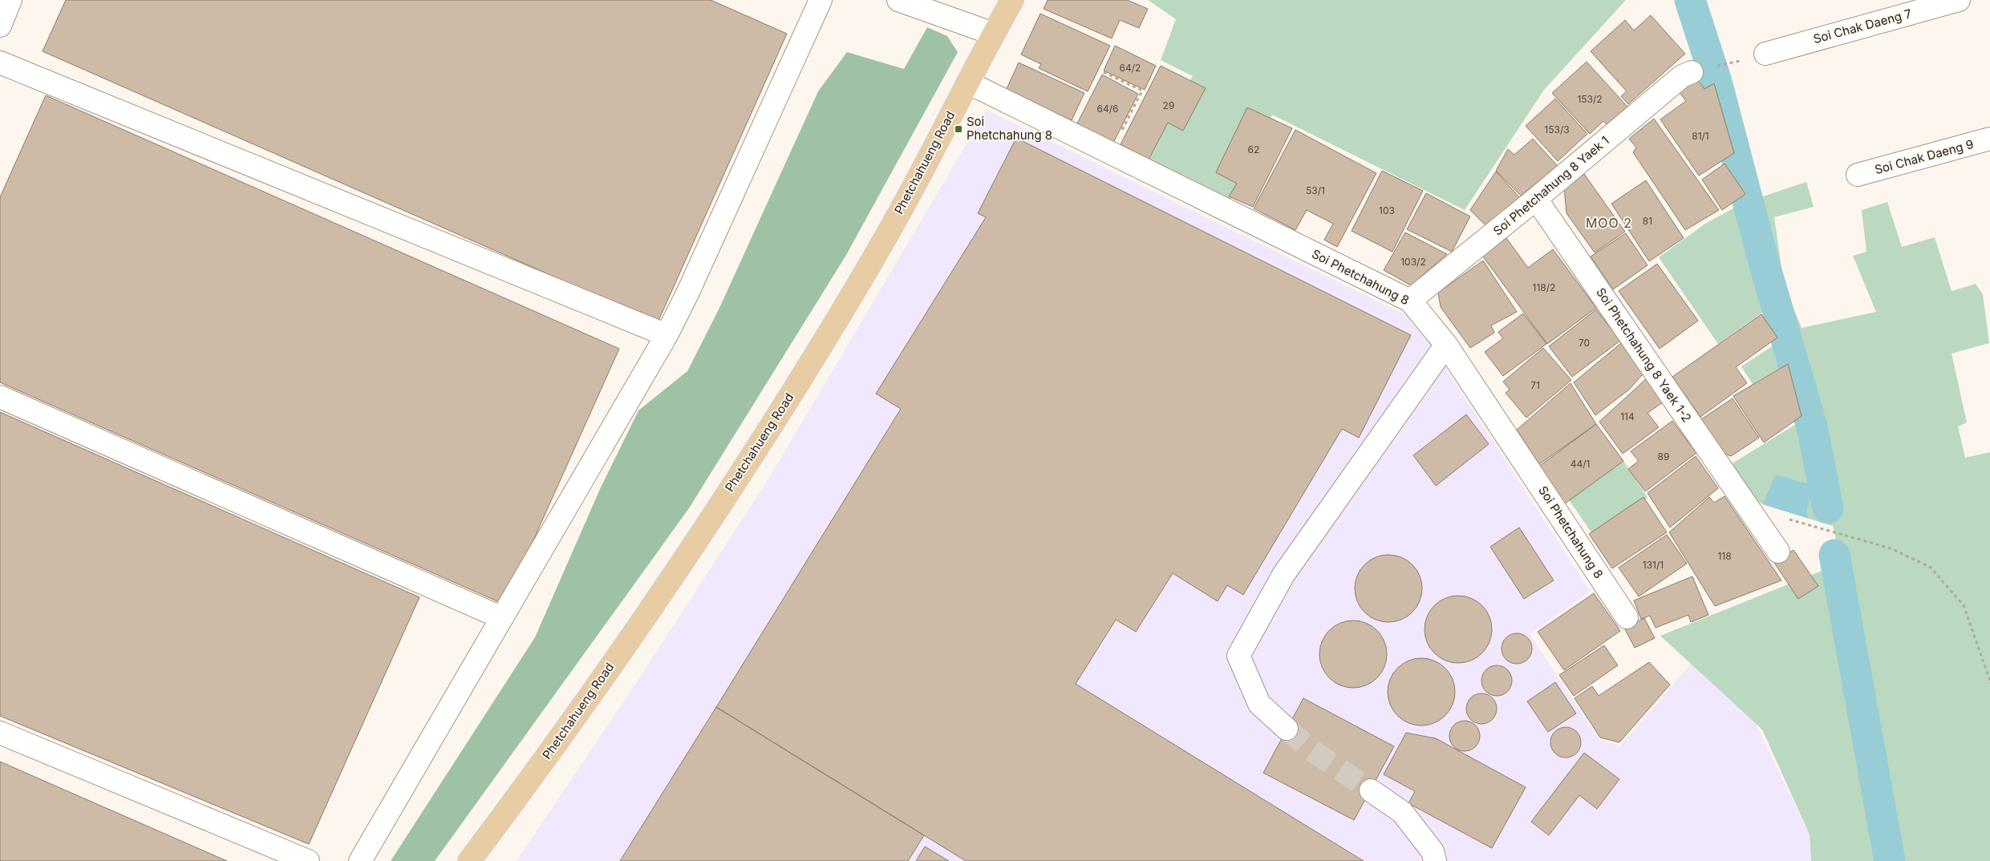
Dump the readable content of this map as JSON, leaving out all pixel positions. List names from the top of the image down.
{
  "streets": {
    "main road": ["Phetchahueng Road"],
    "street": [
      "Soi Chak Daeng 7",
      "Soi Chak Daeng 9",
      "Soi Phetchahung 8 Yaek 1",
      "Soi Phetchahung 8",
      "Soi Phetchahung 8 Yaek 1-2"
    ]
  },
  "crossings": [
    ["Phetchahueng Road", "Soi Phetchahung 8"],
    ["Soi Phetchahung 8 Yaek 1", "Soi Phetchahung 8"],
    ["Soi Phetchahung 8 Yaek 1", "Soi Phetchahung 8 Yaek 1-2"]
  ],
  "districts": ["MOO 2"],
  "places": {
    "transit": ["Soi Phetchahung 8"]
  },
  "house_numbers": [
    "64/2",
    "153/2",
    "29",
    "64/6",
    "153/3",
    "81/1",
    "62",
    "53/1",
    "103",
    "81",
    "103/2",
    "118/2",
    "70",
    "71",
    "114",
    "89",
    "44/1",
    "118",
    "131/1"
  ]
}
